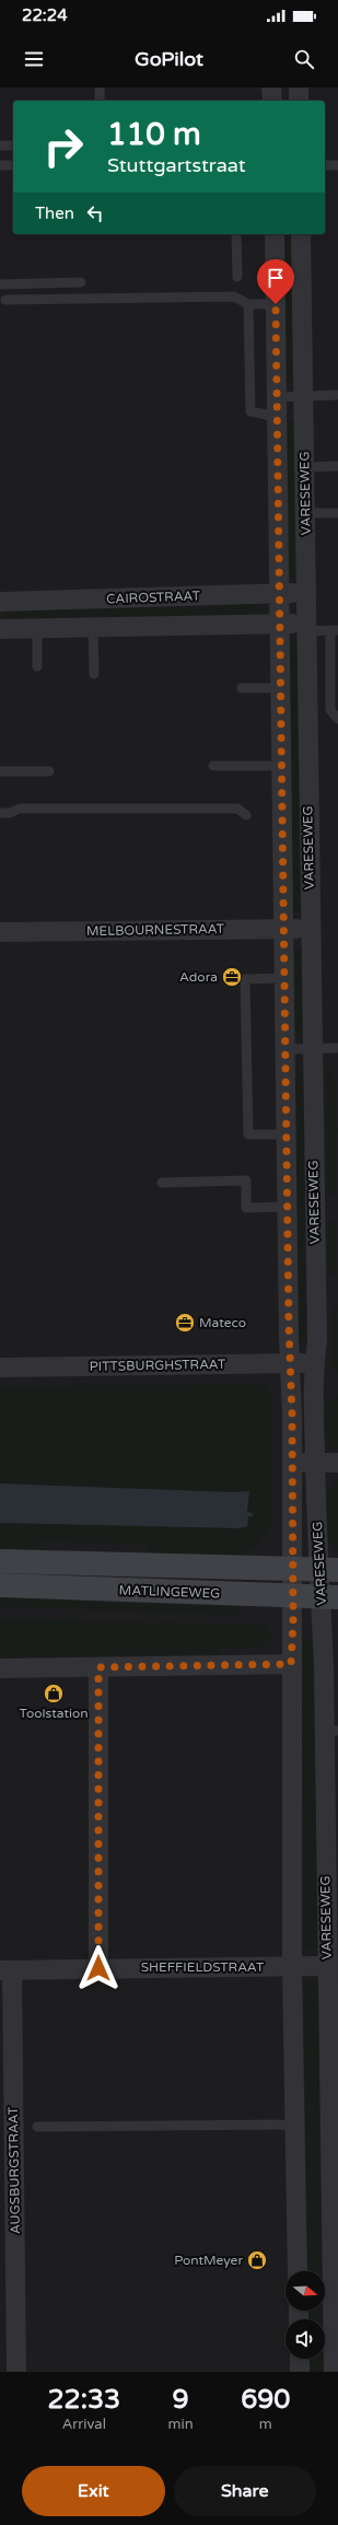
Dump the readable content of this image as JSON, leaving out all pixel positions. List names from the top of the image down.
{
  "streets": {
    "main road": ["MATLINGEWEG"],
    "street": [
      "VARESEWEG",
      "CAIROSTRAAT",
      "MELBOURNESTRAAT",
      "PITTSBURGHSTRAAT",
      "SHEFFIELDSTRAAT",
      "AUGSBURGSTRAAT"
    ]
  },
  "crossings": [
    ["VARESEWEG", "CAIROSTRAAT"],
    ["VARESEWEG", "MELBOURNESTRAAT"],
    ["VARESEWEG", "PITTSBURGHSTRAAT"],
    ["VARESEWEG", "MATLINGEWEG"],
    ["VARESEWEG", "SHEFFIELDSTRAAT"],
    ["SHEFFIELDSTRAAT", "AUGSBURGSTRAAT"]
  ],
  "places": {
    "office": ["Adora", "Mateco"],
    "shop": ["Toolstation", "PontMeyer"]
  },
  "north": "right",
  "page": {
    "status": "22:24",
    "header": "GoPilot",
    "turn": ["110 m", "Stuttgartstraat"],
    "then": "Then",
    "eta": [
      "22:33",
      "Arrival",
      "9",
      "min",
      "690",
      "m"
    ],
    "buttons": ["Exit", "Share"]
  }
}
